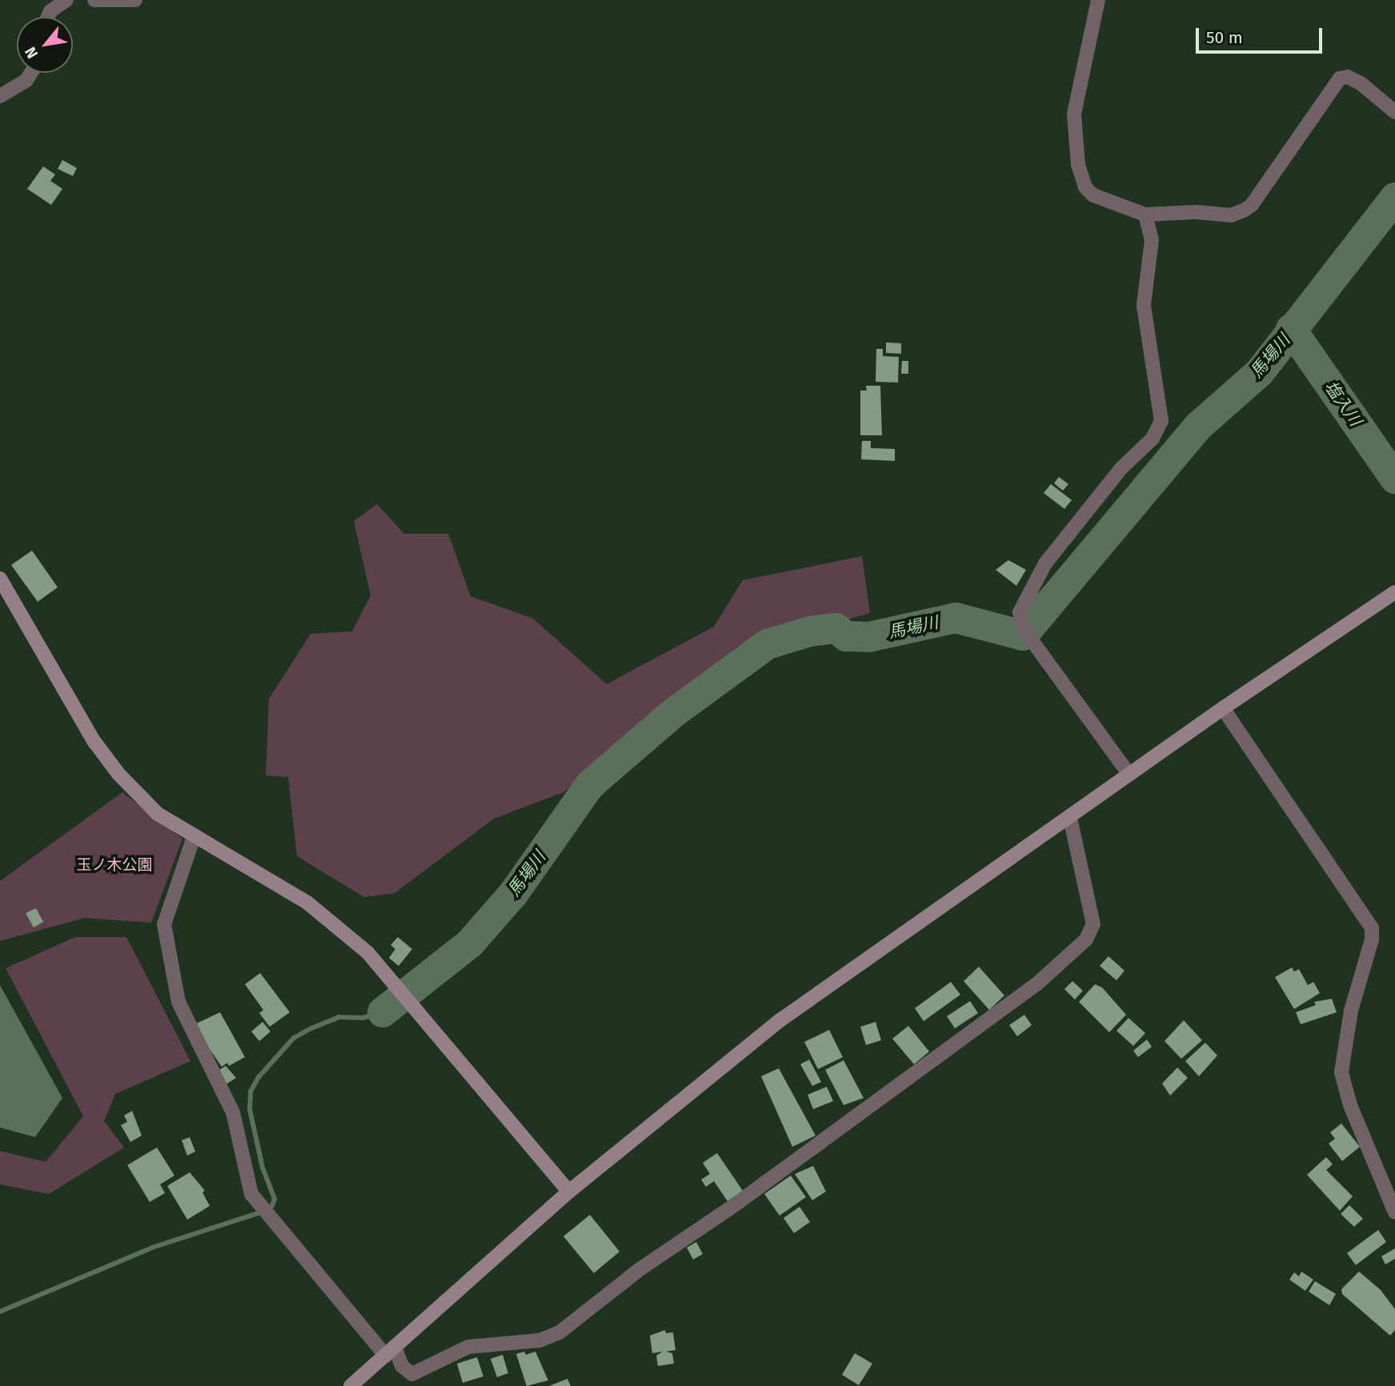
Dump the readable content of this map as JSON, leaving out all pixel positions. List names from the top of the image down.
{
  "water": ["馬場川", "塩入川"],
  "parks": ["玉ノ木公園"],
  "scale_bar": "50 m",
  "north": "bottom left"
}
